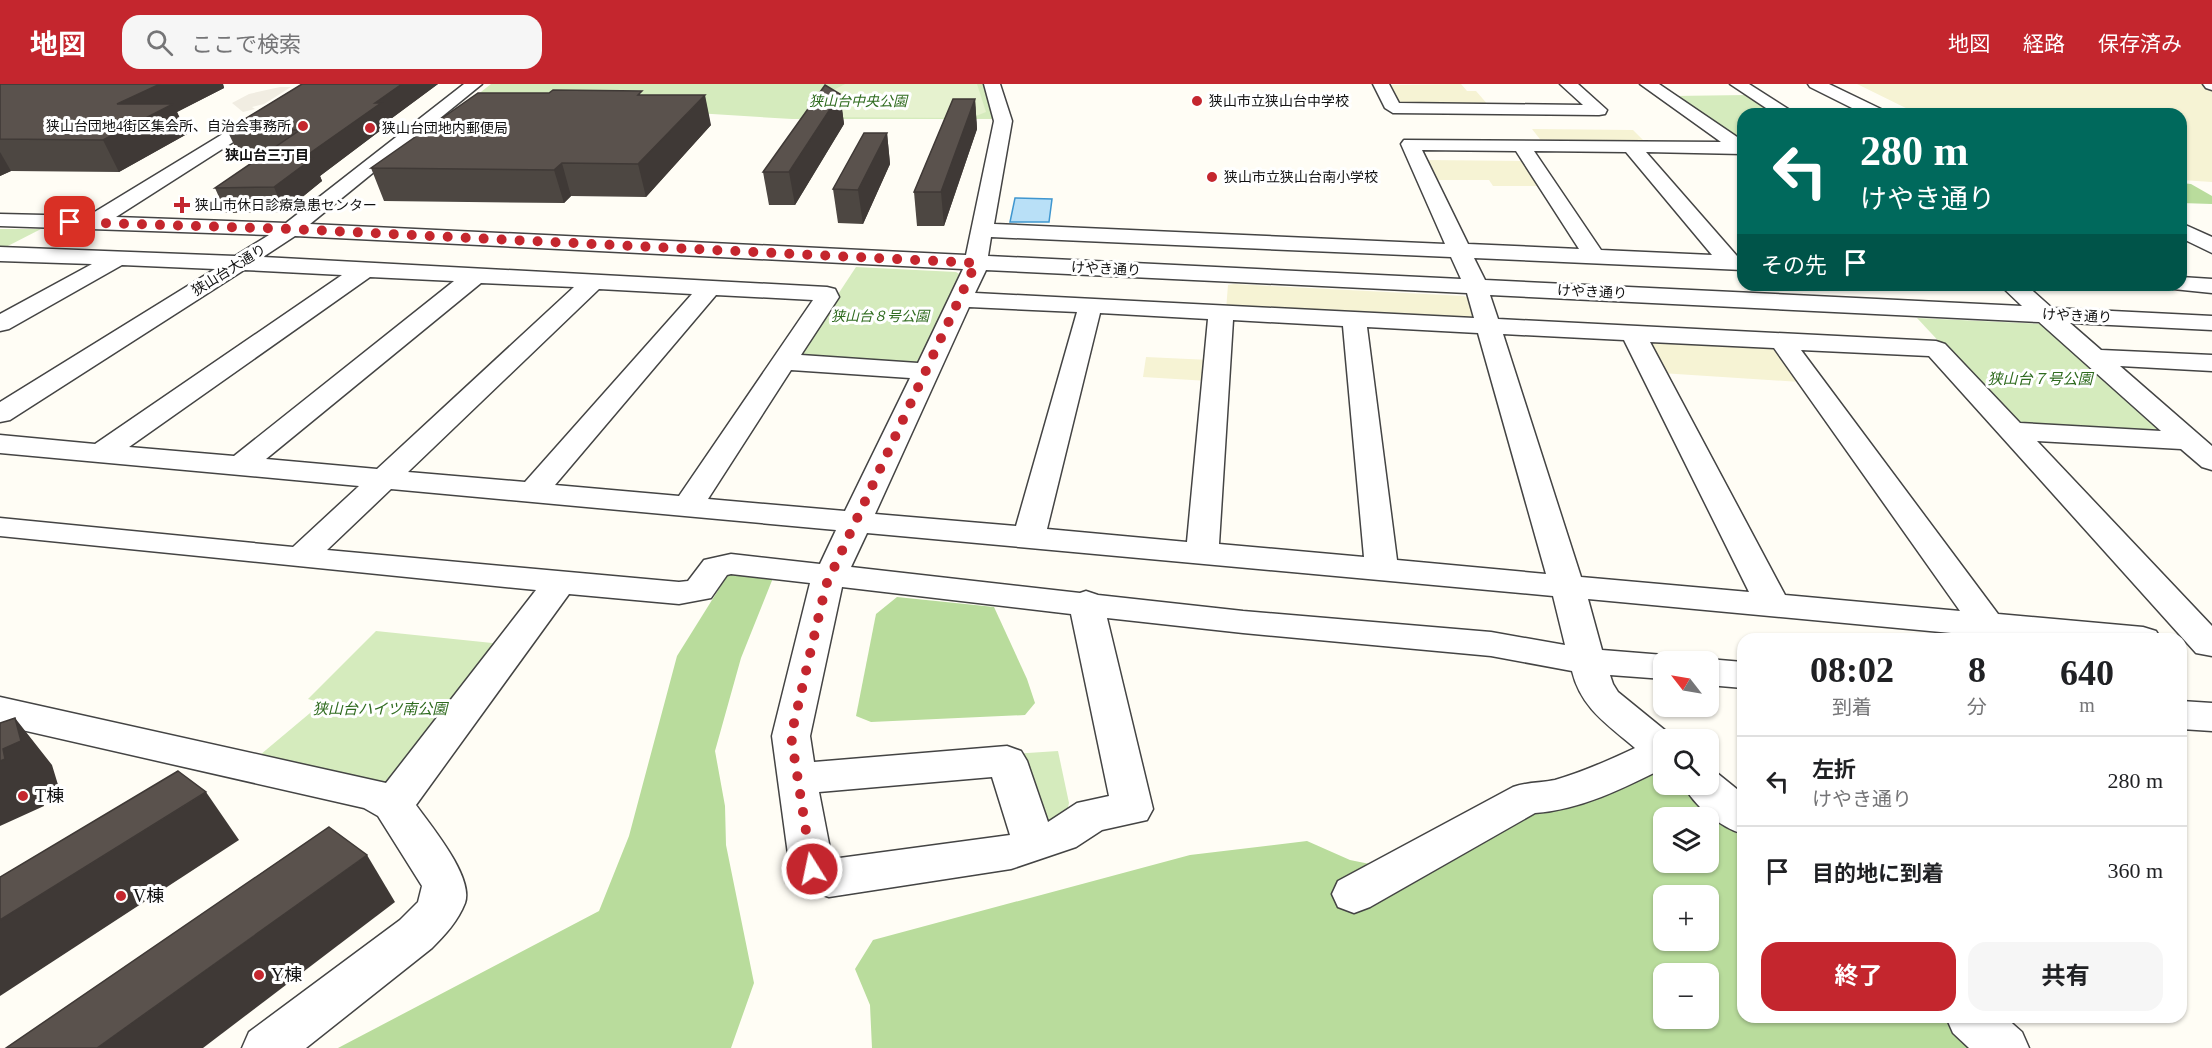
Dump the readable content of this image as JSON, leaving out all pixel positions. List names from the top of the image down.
{
  "streets": {
    "street": ["けやき通り", "狭山台大通り"]
  },
  "crossings": [
    ["けやき通り", "狭山台大通り"]
  ],
  "districts": ["狭山台三丁目"],
  "parks": [
    "狭山台中央公園",
    "狭山台８号公園",
    "狭山台７号公園",
    "狭山台ハイツ南公園"
  ],
  "places": {
    "other": [
      "狭山市立狭山台中学校",
      "狭山台団地4街区集会所、自治会事務所",
      "狭山台団地内郵便局",
      "狭山市立狭山台南小学校",
      "T棟",
      "V棟",
      "Y棟"
    ],
    "health": ["狭山市休日診療急患センター"]
  },
  "north": "top left",
  "page": {
    "header": "地図",
    "search": "ここで検索",
    "nav": ["地図", "経路", "保存済み"],
    "turn": ["280 m", "けやき通り"],
    "then": "その先",
    "eta": [
      "08:02",
      "到着",
      "8",
      "分",
      "640",
      "m"
    ],
    "map_buttons": ["+", "−"],
    "list": [
      {
        "name": "左折",
        "note": "けやき通り",
        "value": "280 m"
      },
      {
        "name": "目的地に到着",
        "value": "360 m"
      }
    ],
    "buttons": ["終了", "共有"]
  }
}
